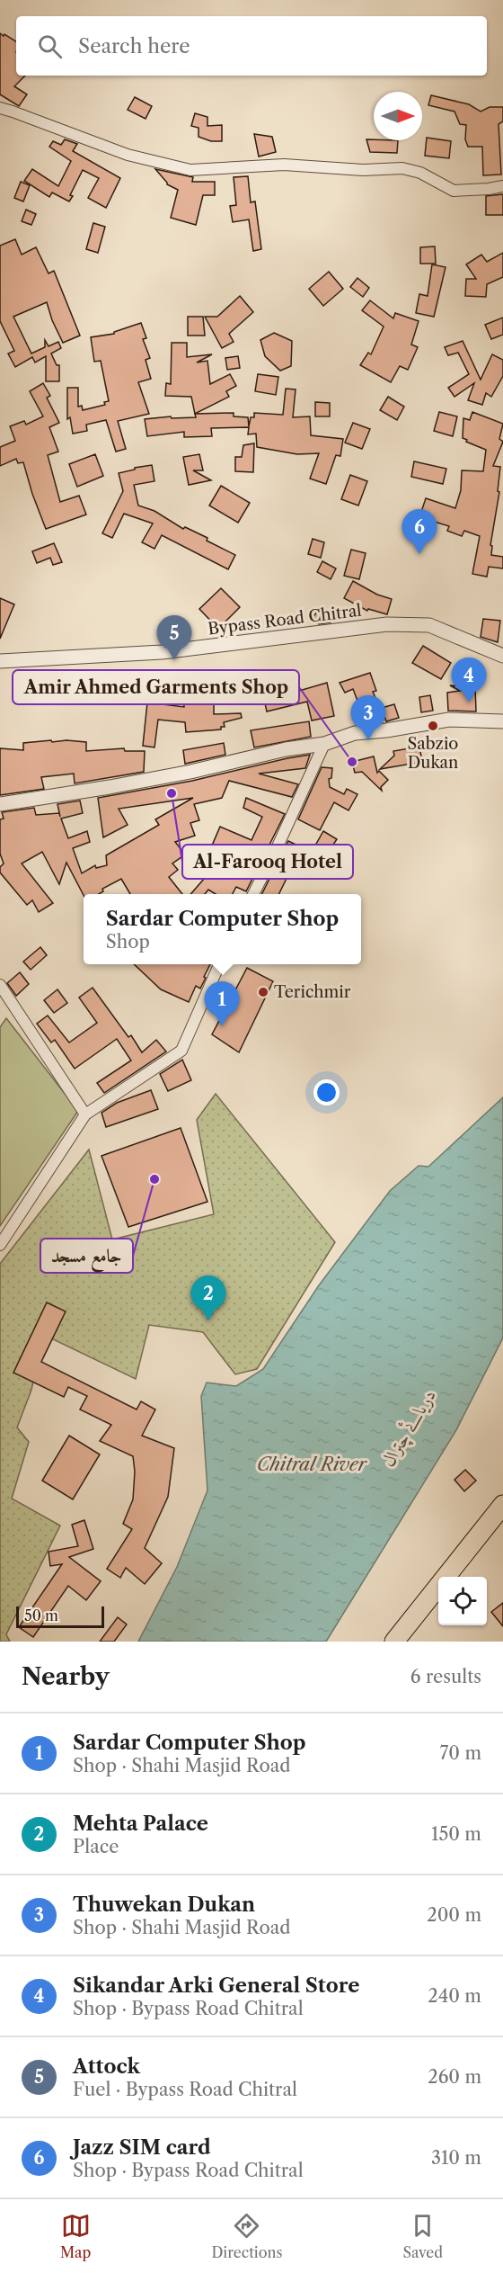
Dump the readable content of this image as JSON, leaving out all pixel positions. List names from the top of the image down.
{
  "streets": {
    "street": ["Bypass Road Chitral"]
  },
  "water": ["دریائے چترال", "Chitral River"],
  "places": [
    "Sabzio Dukan",
    "Amir Ahmed Garments Shop",
    "Al-Farooq Hotel",
    "Terichmir",
    "جامع مسجد"
  ],
  "scale_bar": "50 m",
  "north": "right",
  "page": {
    "search": "Search here",
    "pins": [
      "6",
      "5",
      "4",
      "3",
      "1",
      "2"
    ],
    "popup": ["Sardar Computer Shop", "Shop"],
    "scale": "50 m",
    "heading": ["Nearby", "6 results"],
    "list": [
      {
        "mark": "1",
        "name": "Sardar Computer Shop",
        "note": "Shop · Shahi Masjid Road",
        "value": "70 m"
      },
      {
        "mark": "2",
        "name": "Mehta Palace",
        "note": "Place",
        "value": "150 m"
      },
      {
        "mark": "3",
        "name": "Thuwekan Dukan",
        "note": "Shop · Shahi Masjid Road",
        "value": "200 m"
      },
      {
        "mark": "4",
        "name": "Sikandar Arki General Store",
        "note": "Shop · Bypass Road Chitral",
        "value": "240 m"
      },
      {
        "mark": "5",
        "name": "Attock",
        "note": "Fuel · Bypass Road Chitral",
        "value": "260 m"
      },
      {
        "mark": "6",
        "name": "Jazz SIM card",
        "note": "Shop · Bypass Road Chitral",
        "value": "310 m"
      }
    ],
    "nav": ["Map", "Directions", "Saved"]
  }
}
